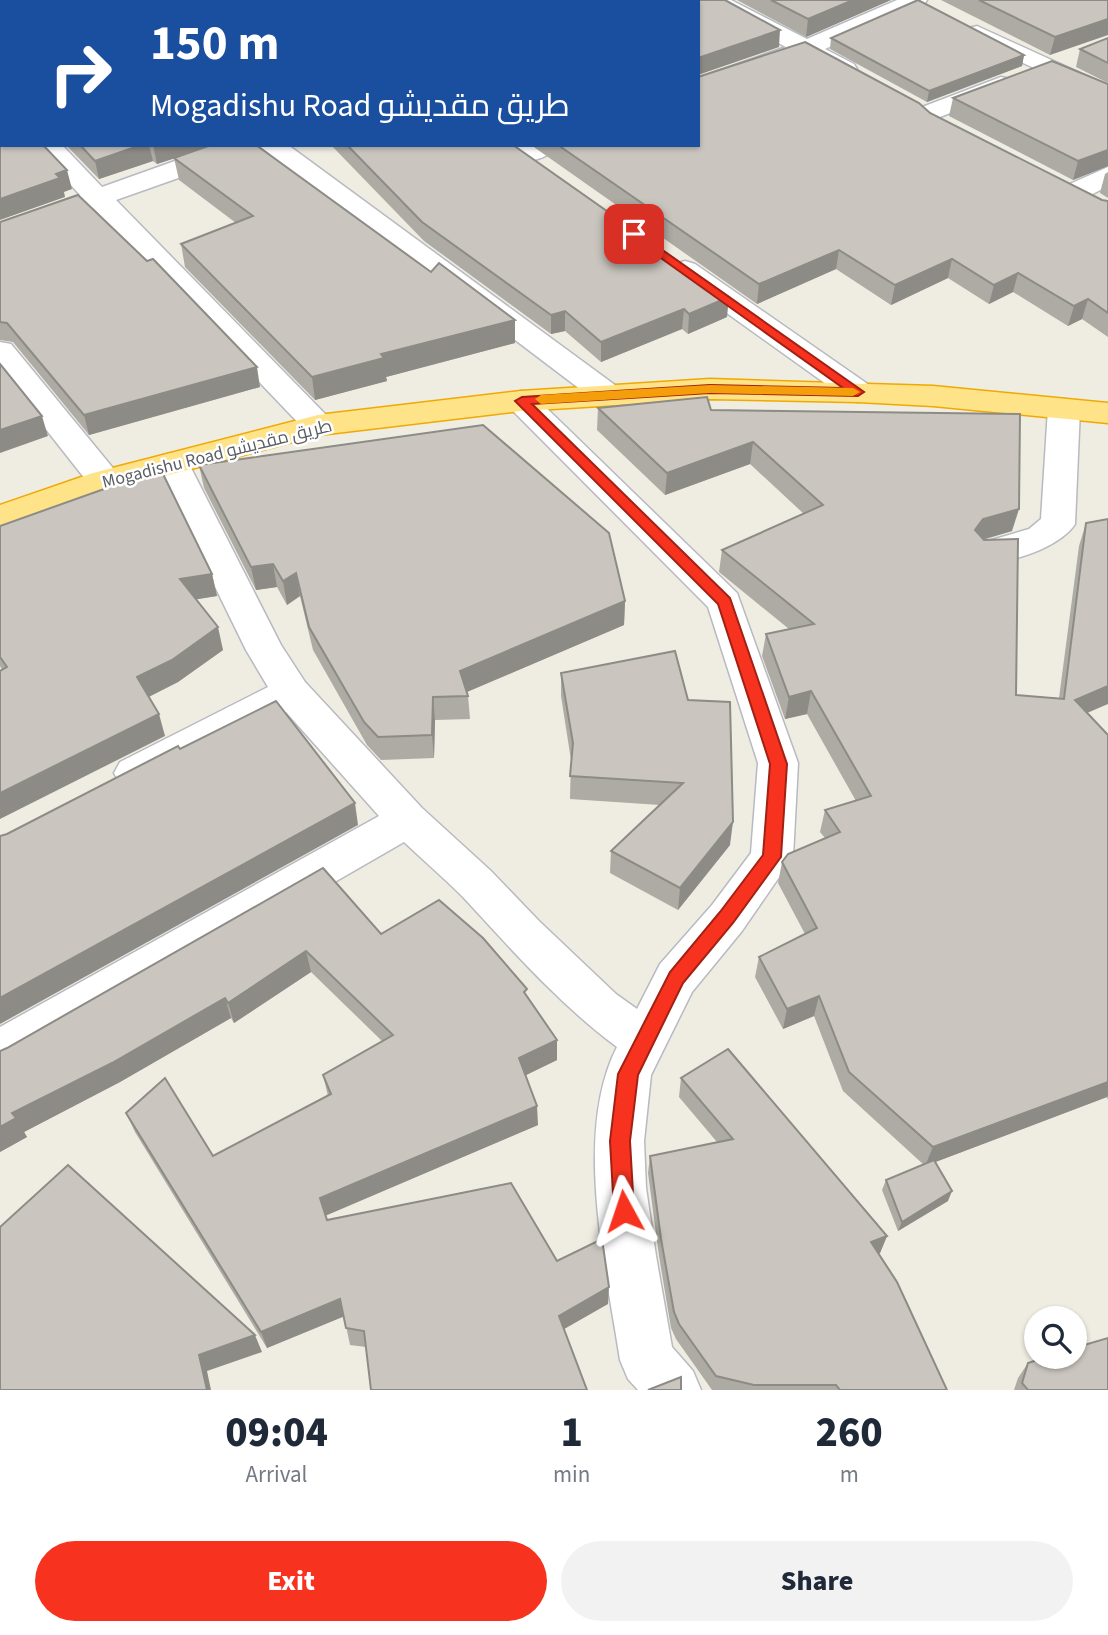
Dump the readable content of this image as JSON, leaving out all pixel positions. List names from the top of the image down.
{
  "streets": {
    "highway": ["Mogadishu Road طريق مقديشو"]
  },
  "page": {
    "turn": ["150 m", "Mogadishu Road طريق مقديشو"],
    "eta": [
      "09:04",
      "Arrival",
      "1",
      "min",
      "260",
      "m"
    ],
    "buttons": ["Exit", "Share"]
  }
}
